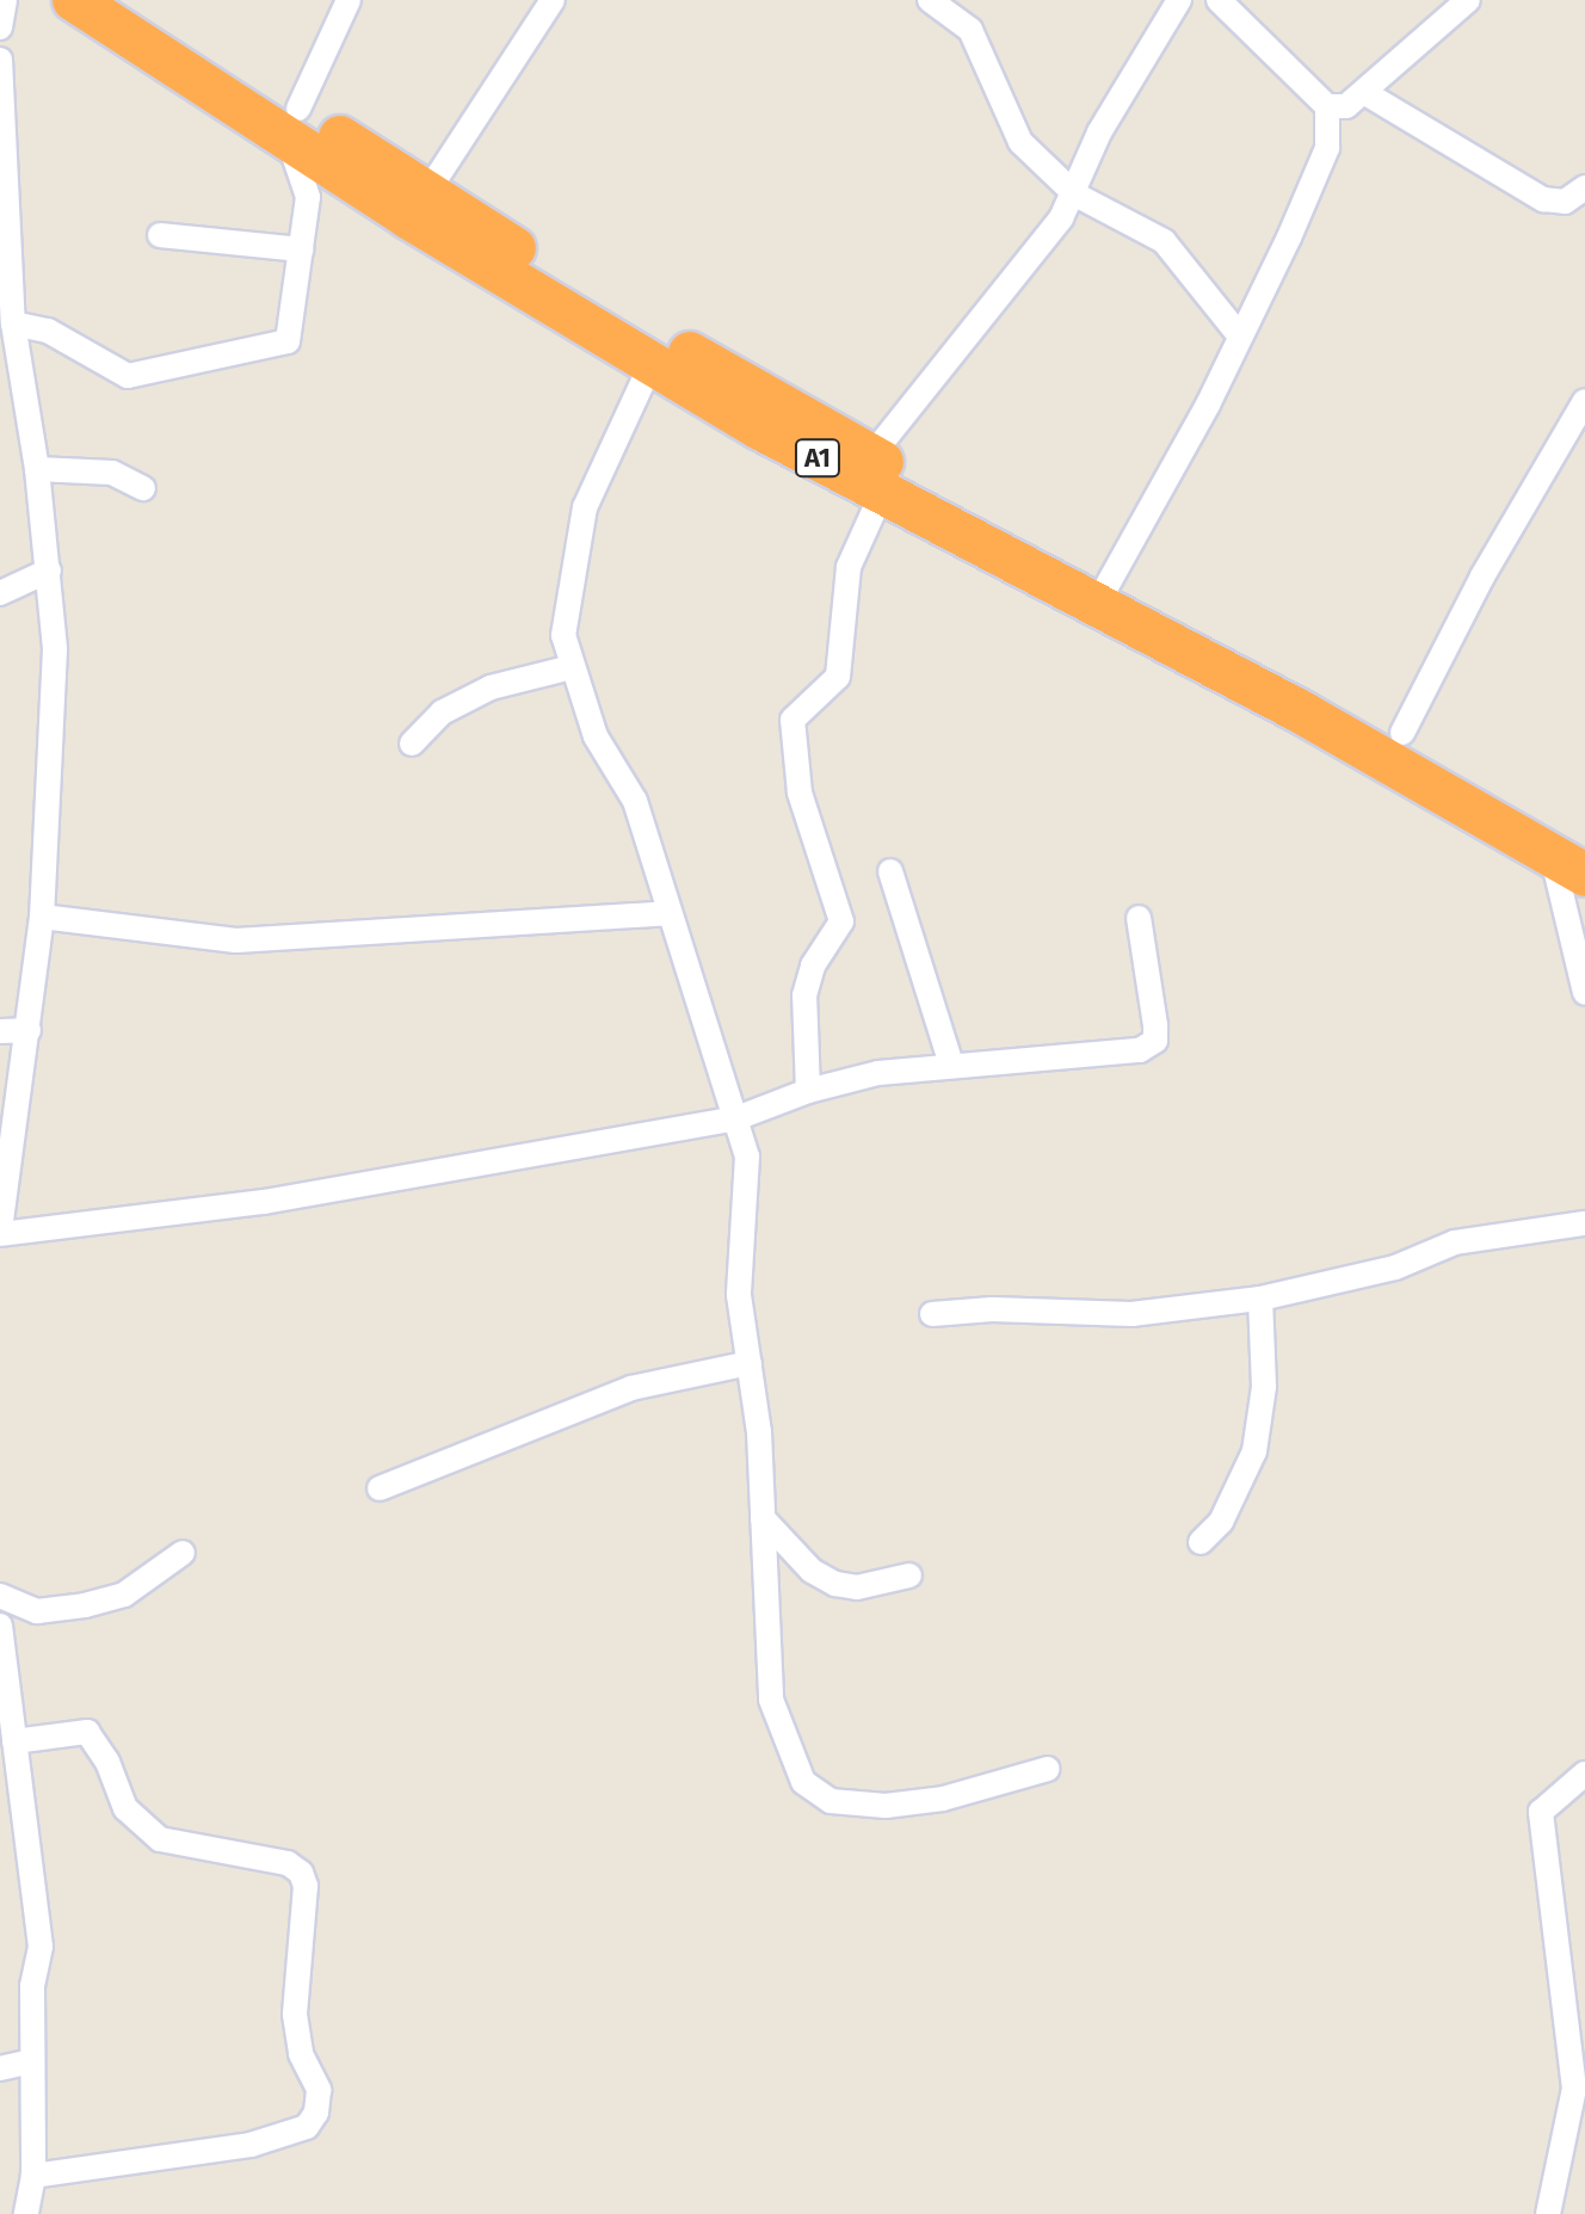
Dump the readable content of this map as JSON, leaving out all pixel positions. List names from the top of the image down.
{
  "streets": {
    "highway": ["A1"]
  }
}
